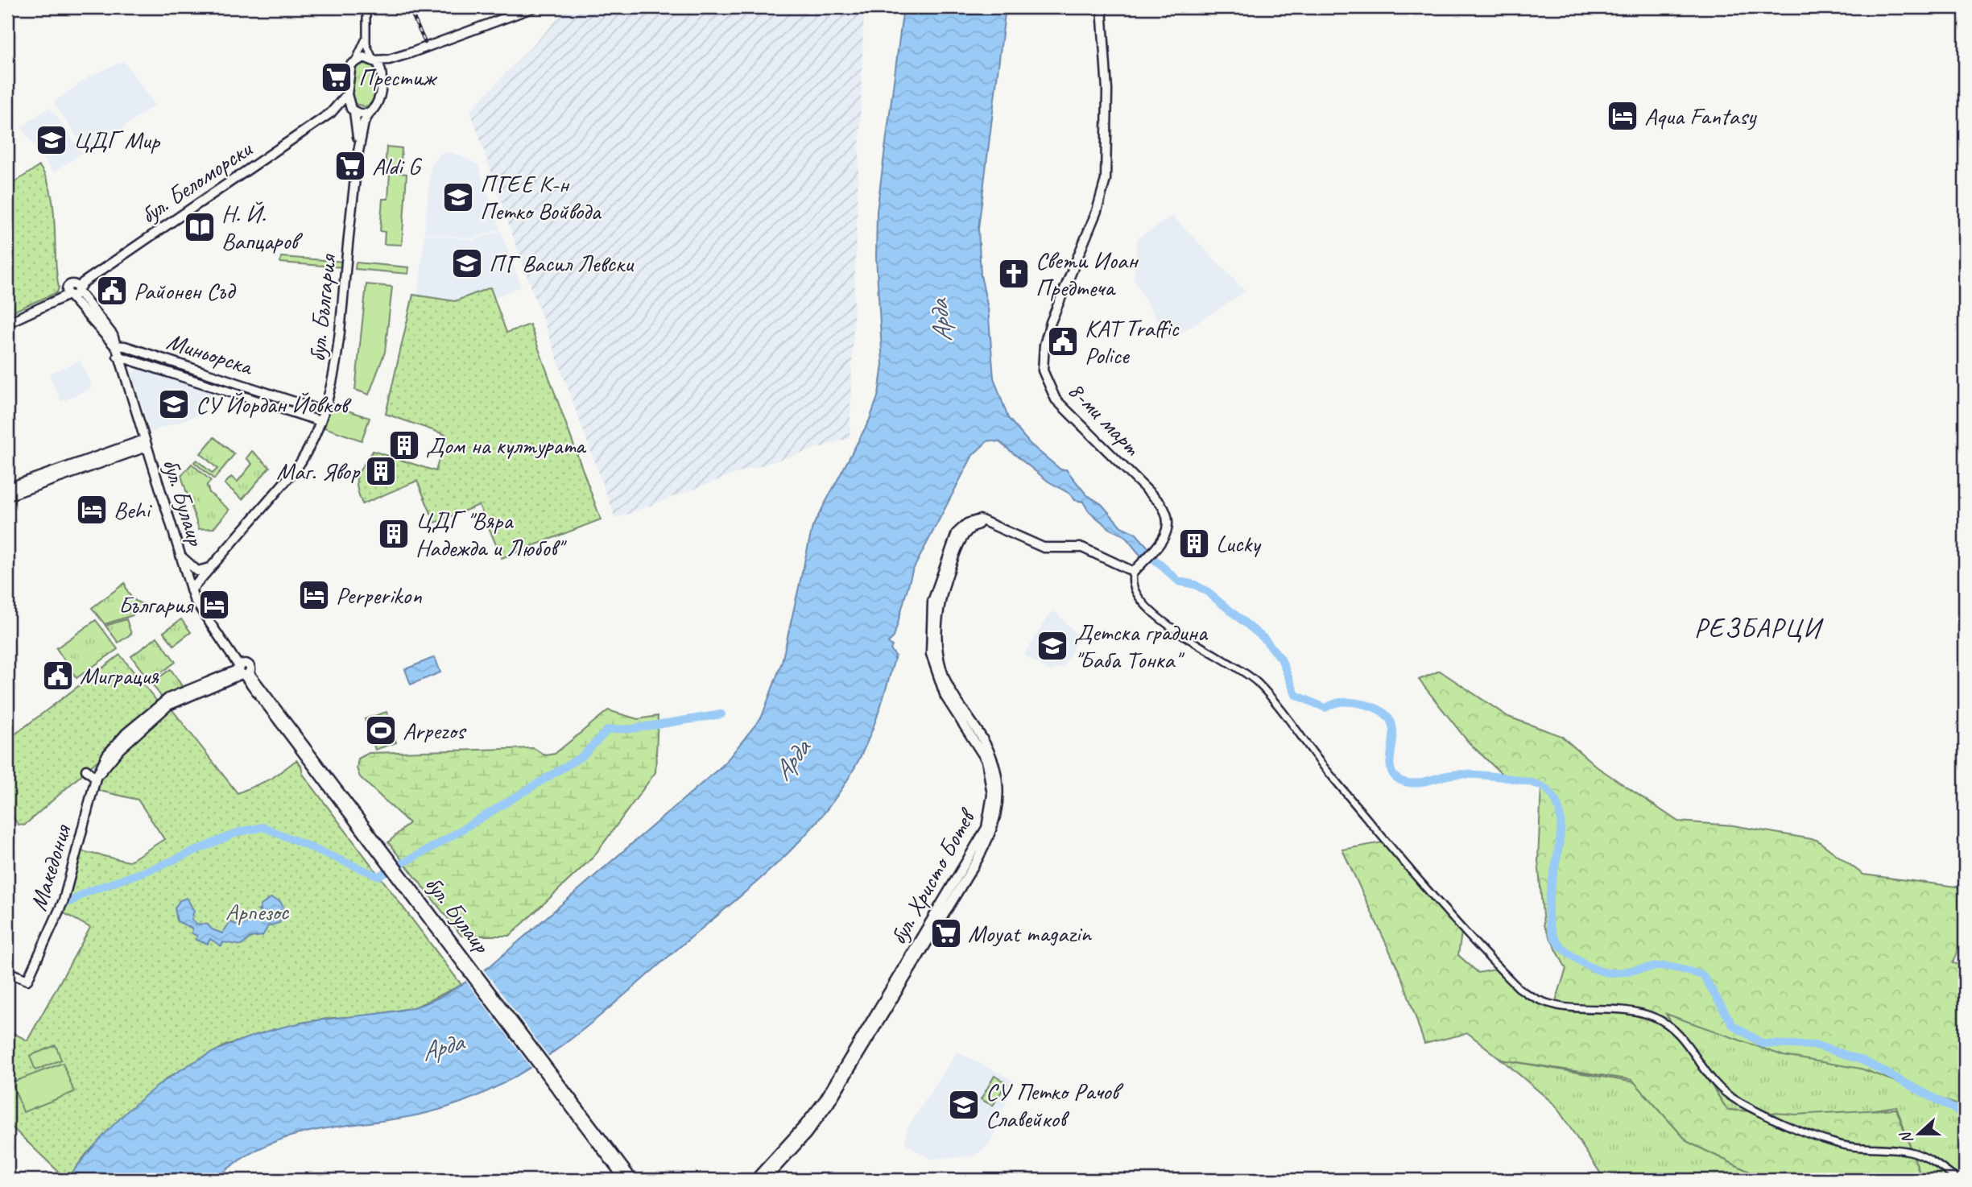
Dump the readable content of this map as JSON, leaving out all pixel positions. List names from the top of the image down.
{
  "streets": {
    "main road": [
      "бул. Беломорски",
      "бул. България",
      "Миньорска",
      "8-ми март",
      "бул. Булаир",
      "Македония",
      "бул. Христо Ботев"
    ]
  },
  "crossings": [
    ["бул. Беломорски", "бул. България"],
    ["бул. Беломорски", "бул. Булаир"],
    ["бул. България", "Миньорска"],
    ["бул. България", "бул. Булаир"],
    ["Миньорска", "бул. Булаир"]
  ],
  "districts": ["РЕЗБАРЦИ"],
  "water": ["Арда"],
  "parks": ["Арпезос"],
  "places": {
    "supermarket": ["Престиж", "Aldi G", "Moyat magazin"],
    "hotel": [
      "Aqua Fantasy",
      "Behi",
      "Perperikon",
      "България"
    ],
    "school or university": [
      "ЦДГ Мир",
      "ПГЕЕ К-н Петко Войвода",
      "ПГ Васил Левски",
      "СУ Йордан Йовков",
      "Детска градина \"Баба Тонка\"",
      "СУ Петко Рачов Славейков"
    ],
    "library": ["Н. Й. Вапцаров"],
    "church": ["Свети Иоан Предтеча"],
    "public building": ["Районен Съд", "KAT Traffic Police", "Миграция"],
    "building": [
      "Дом на културата",
      "Маг. Явор",
      "ЦДГ \"Вяра Надежда и Любов\"",
      "Lucky"
    ],
    "sports": ["Arpezos"]
  },
  "north": "left"
}
